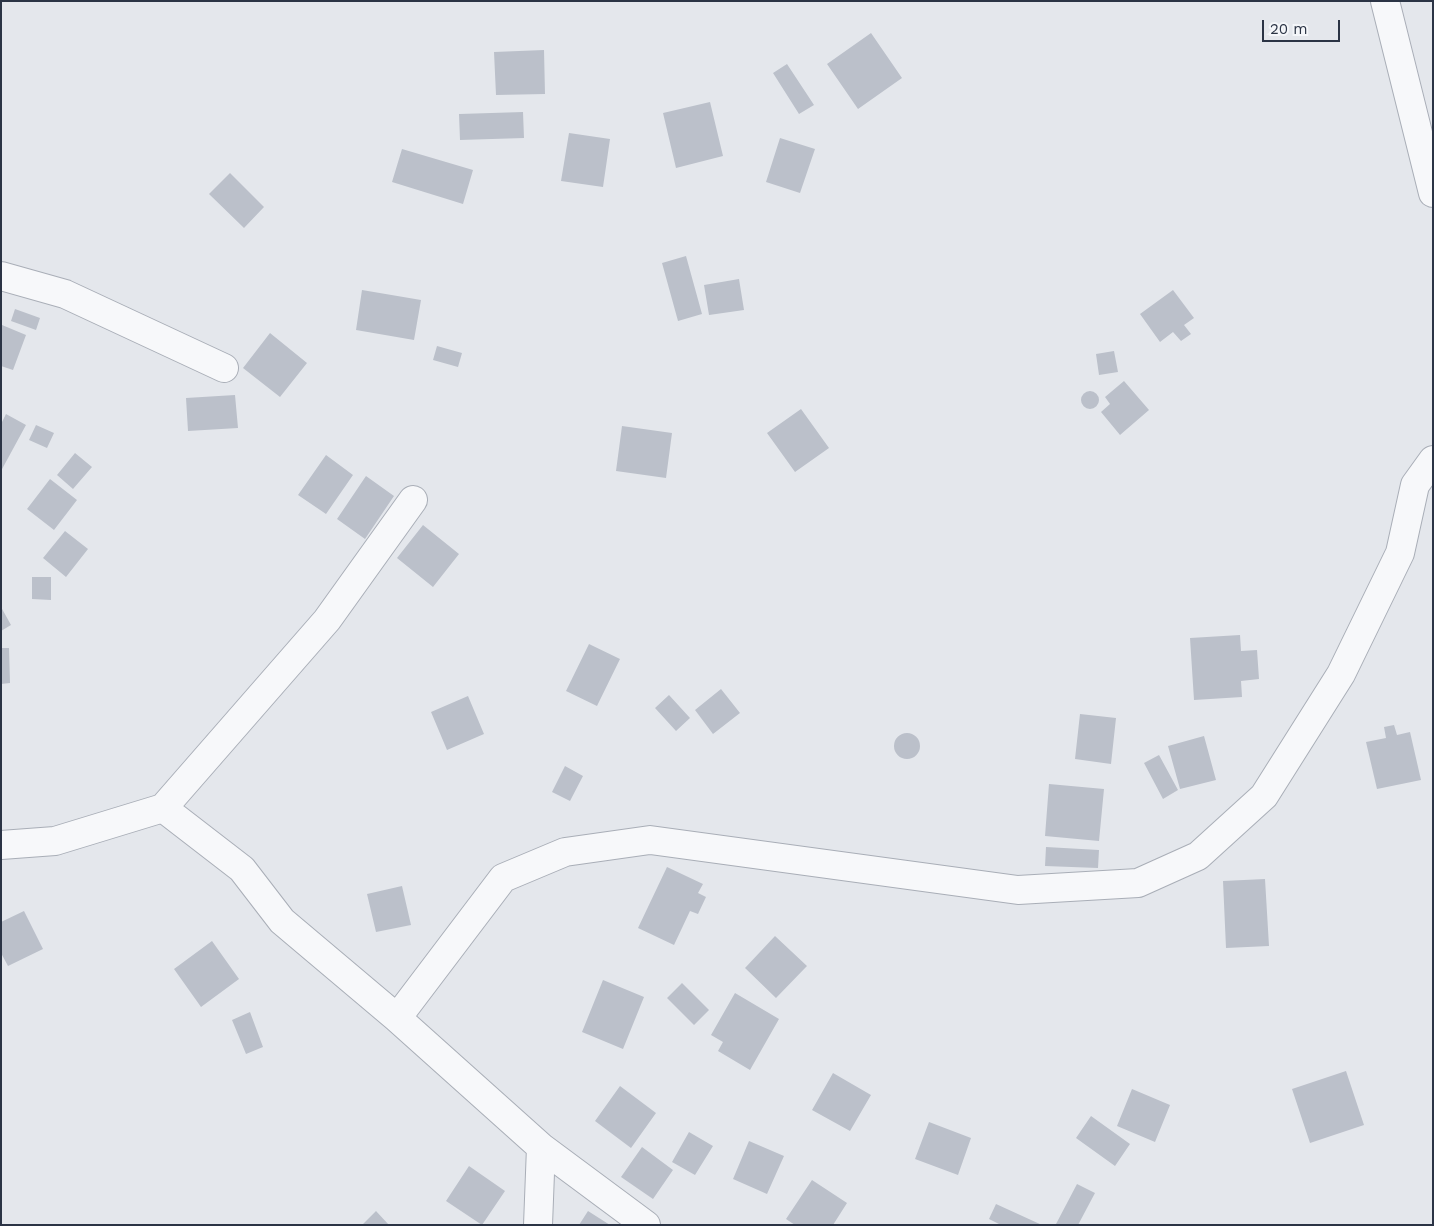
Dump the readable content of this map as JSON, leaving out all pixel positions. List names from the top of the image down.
{
  "scale_bar": "20 m"
}
